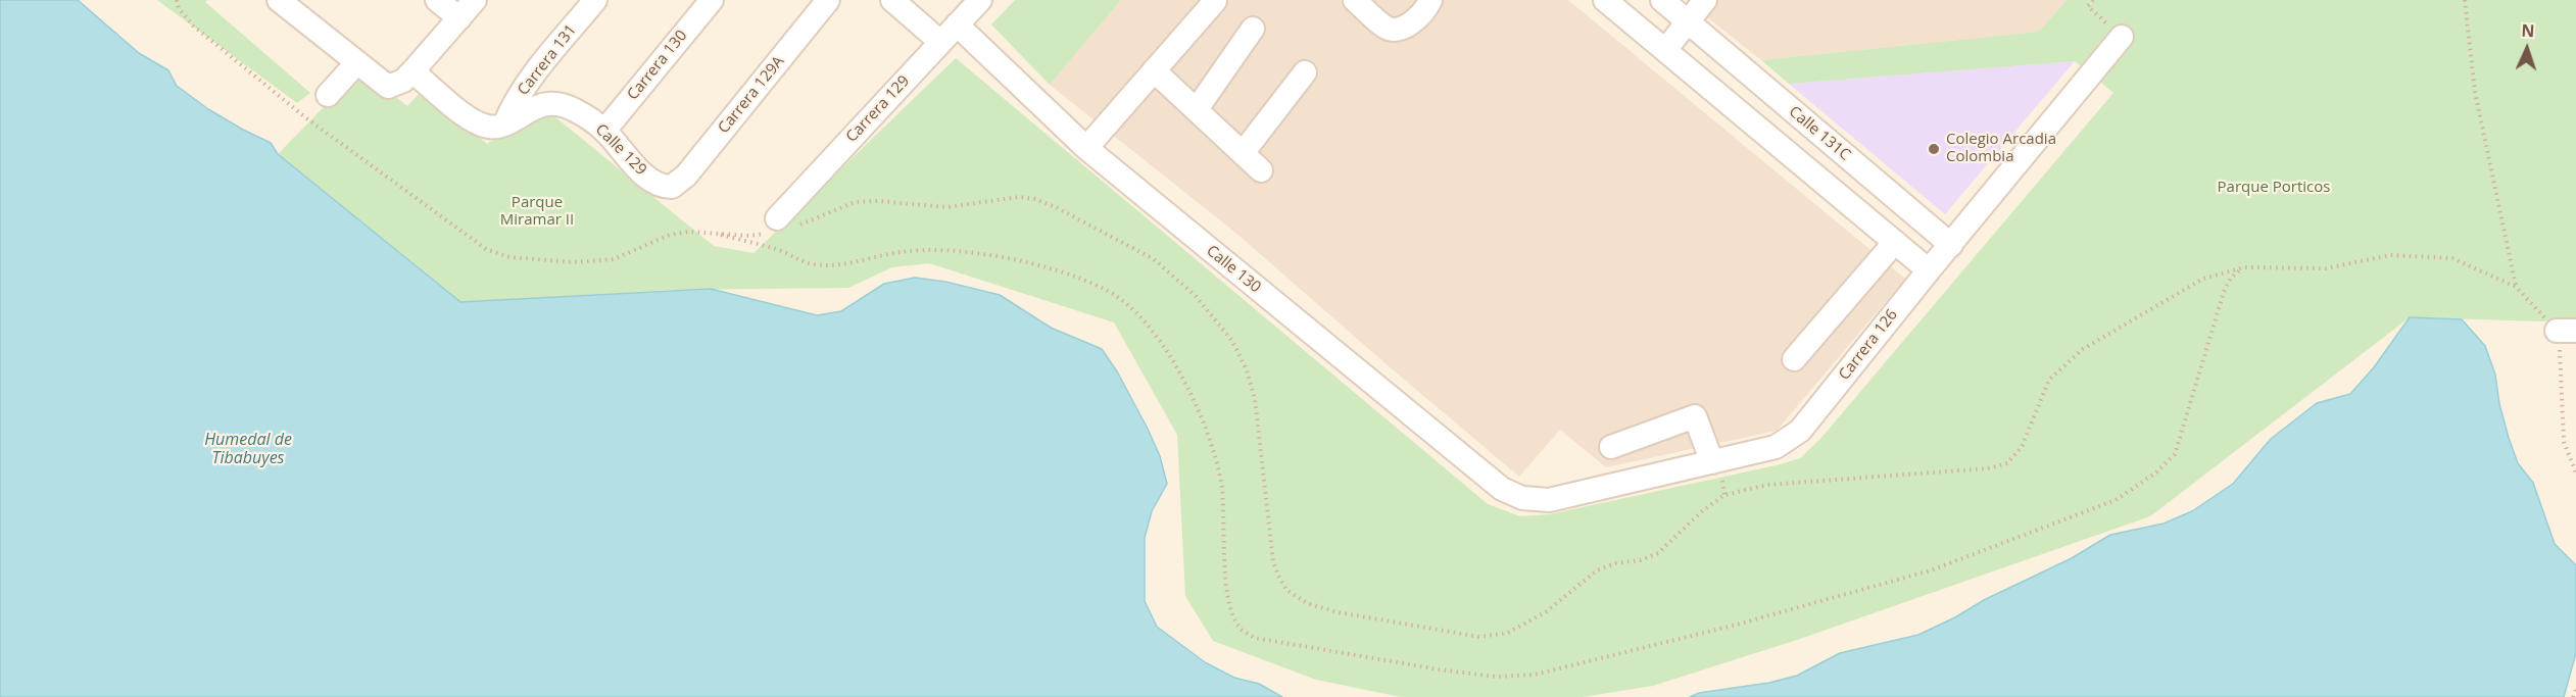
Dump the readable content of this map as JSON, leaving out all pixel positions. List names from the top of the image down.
{
  "streets": {
    "street": [
      "Carrera 131",
      "Carrera 130",
      "Carrera 129A",
      "Carrera 129",
      "Calle 131C",
      "Calle 129",
      "Calle 130",
      "Carrera 126"
    ]
  },
  "crossings": [
    ["Carrera 131", "Calle 129"],
    ["Carrera 130", "Calle 129"],
    ["Carrera 129A", "Calle 129"],
    ["Carrera 129", "Calle 130"],
    ["Calle 131C", "Carrera 126"],
    ["Calle 130", "Carrera 126"]
  ],
  "water": ["Humedal de Tibabuyes"],
  "parks": ["Parque Porticos", "Parque Miramar II"],
  "places": ["Colegio Arcadia Colombia"],
  "north": "top"
}
